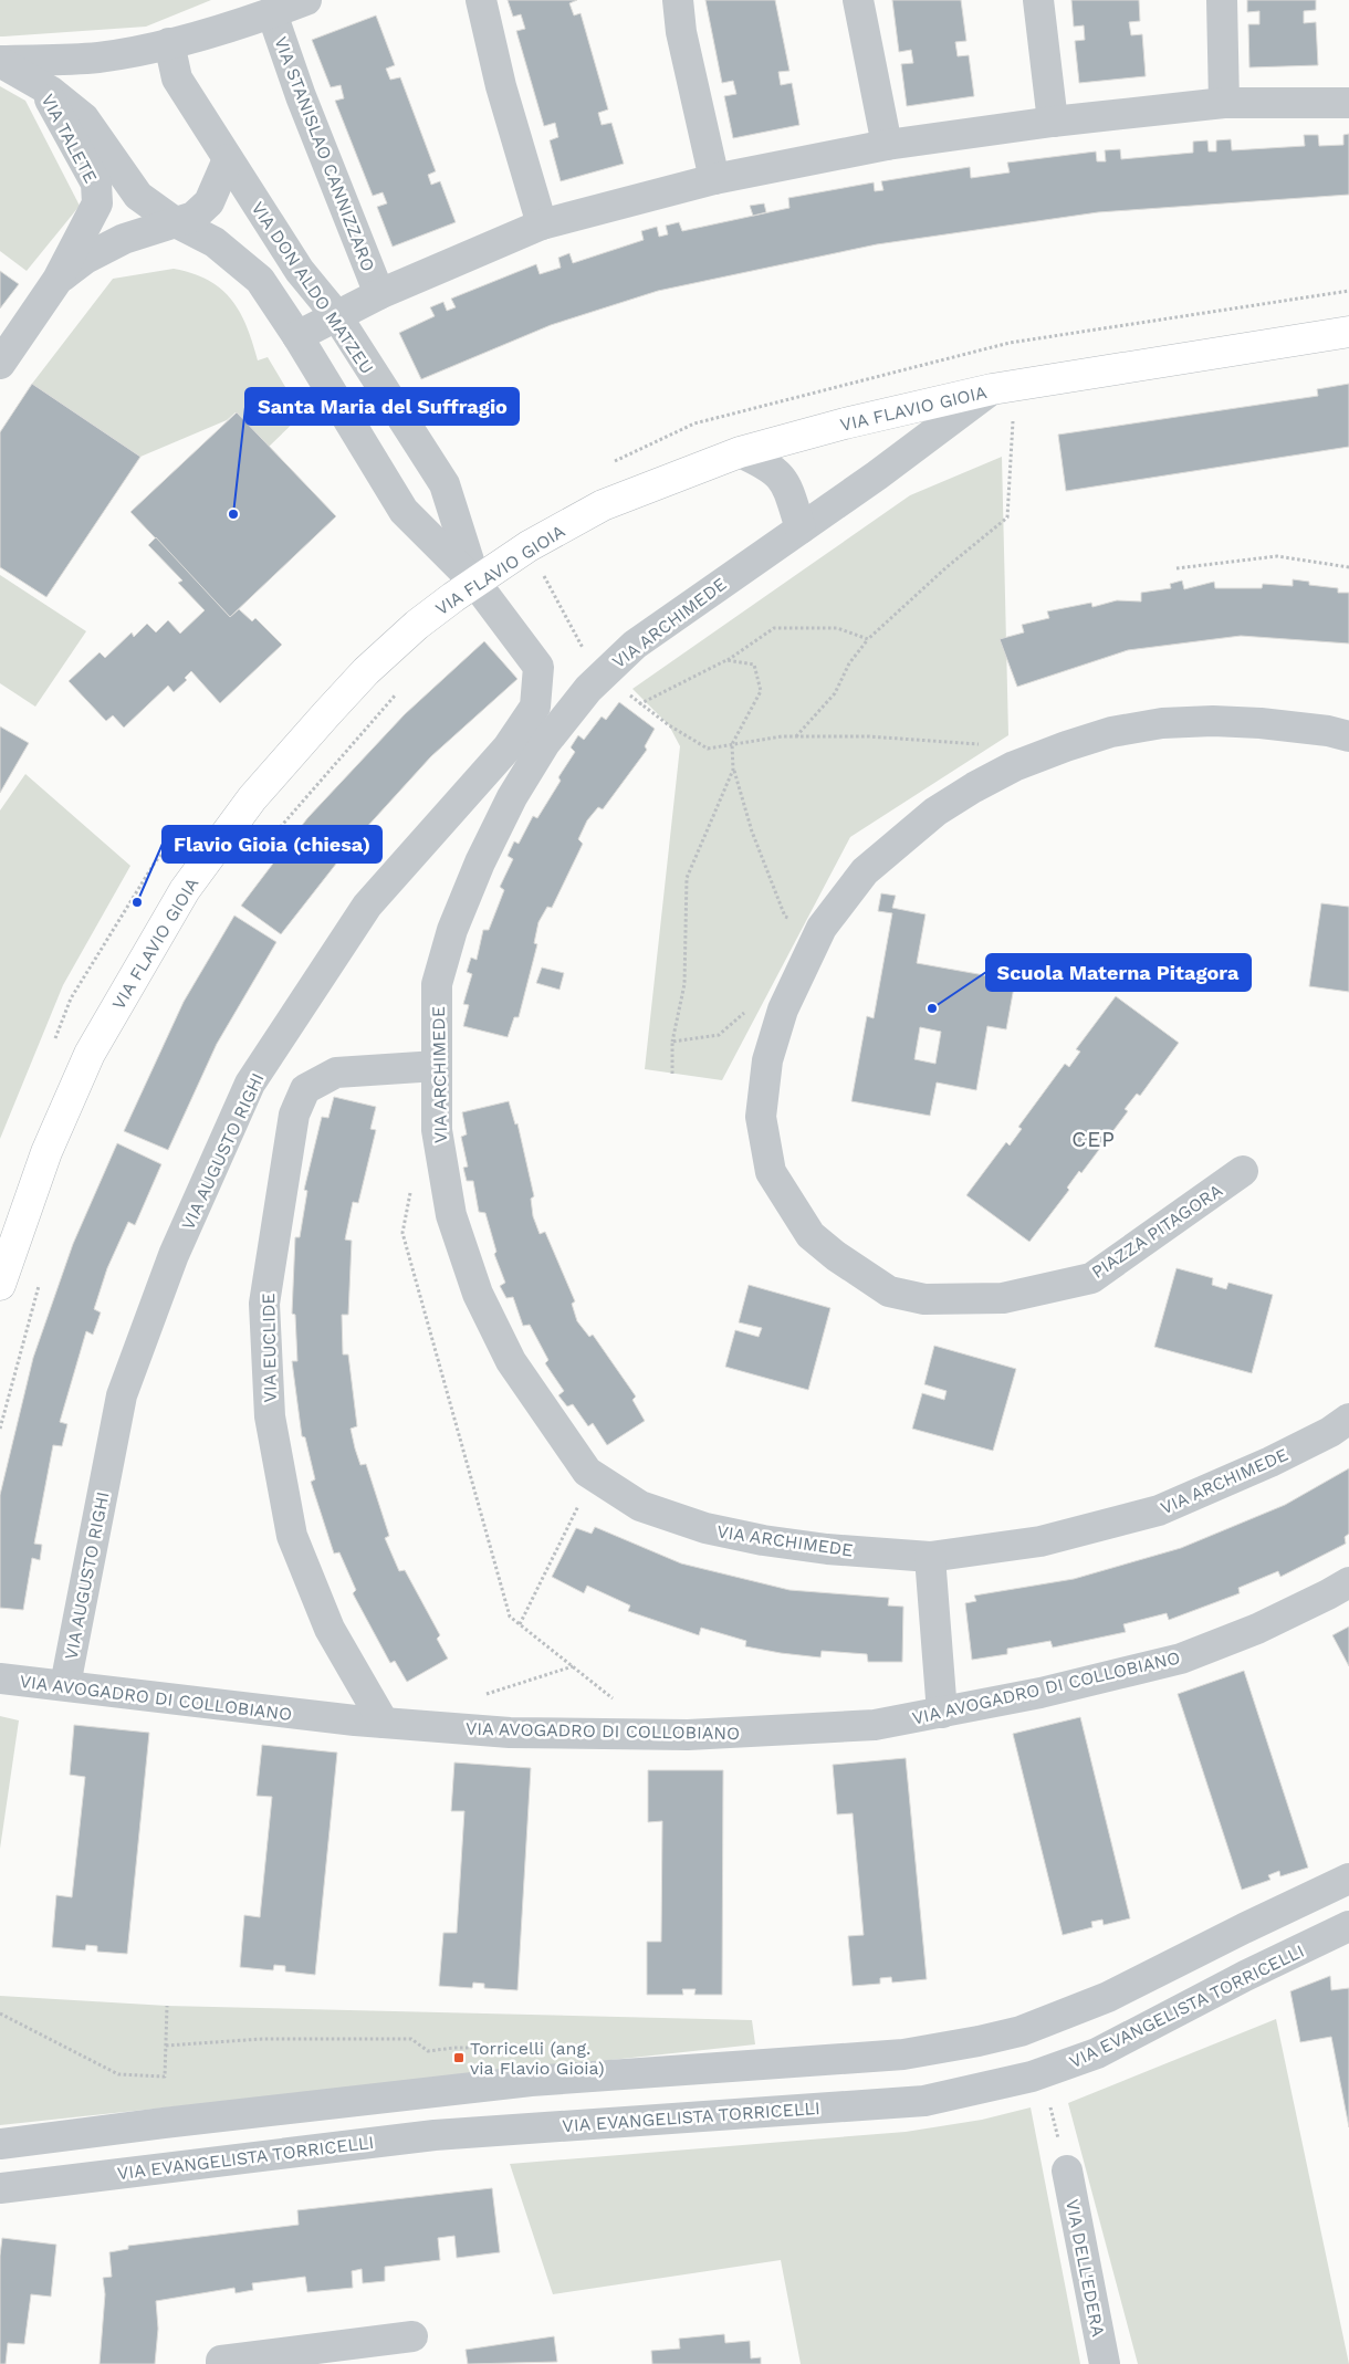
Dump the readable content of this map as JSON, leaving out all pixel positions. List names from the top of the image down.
{
  "streets": {
    "main road": ["VIA FLAVIO GIOIA"],
    "street": [
      "VIA TALETE",
      "VIA STANISLAO CANNIZZARO",
      "VIA DON ALDO MATZEU",
      "VIA ARCHIMEDE",
      "VIA AUGUSTO RIGHI",
      "PIAZZA PITAGORA",
      "VIA EUCLIDE",
      "VIA AVOGADRO DI COLLOBIANO",
      "VIA EVANGELISTA TORRICELLI",
      "VIA DELL'EDERA"
    ]
  },
  "crossings": [
    ["VIA STANISLAO CANNIZZARO", "VIA DON ALDO MATZEU"],
    ["VIA DON ALDO MATZEU", "VIA FLAVIO GIOIA"],
    ["VIA DON ALDO MATZEU", "VIA AUGUSTO RIGHI"],
    ["VIA FLAVIO GIOIA", "VIA ARCHIMEDE"],
    ["VIA FLAVIO GIOIA", "VIA AUGUSTO RIGHI"],
    ["VIA ARCHIMEDE", "VIA EUCLIDE"],
    ["VIA AUGUSTO RIGHI", "VIA AVOGADRO DI COLLOBIANO"],
    ["VIA EUCLIDE", "VIA AVOGADRO DI COLLOBIANO"]
  ],
  "districts": ["CEP"],
  "places": {
    "other": ["Santa Maria del Suffragio", "Flavio Gioia (chiesa)", "Scuola Materna Pitagora"],
    "transit": ["Torricelli (ang. via Flavio Gioia)"]
  }
}
